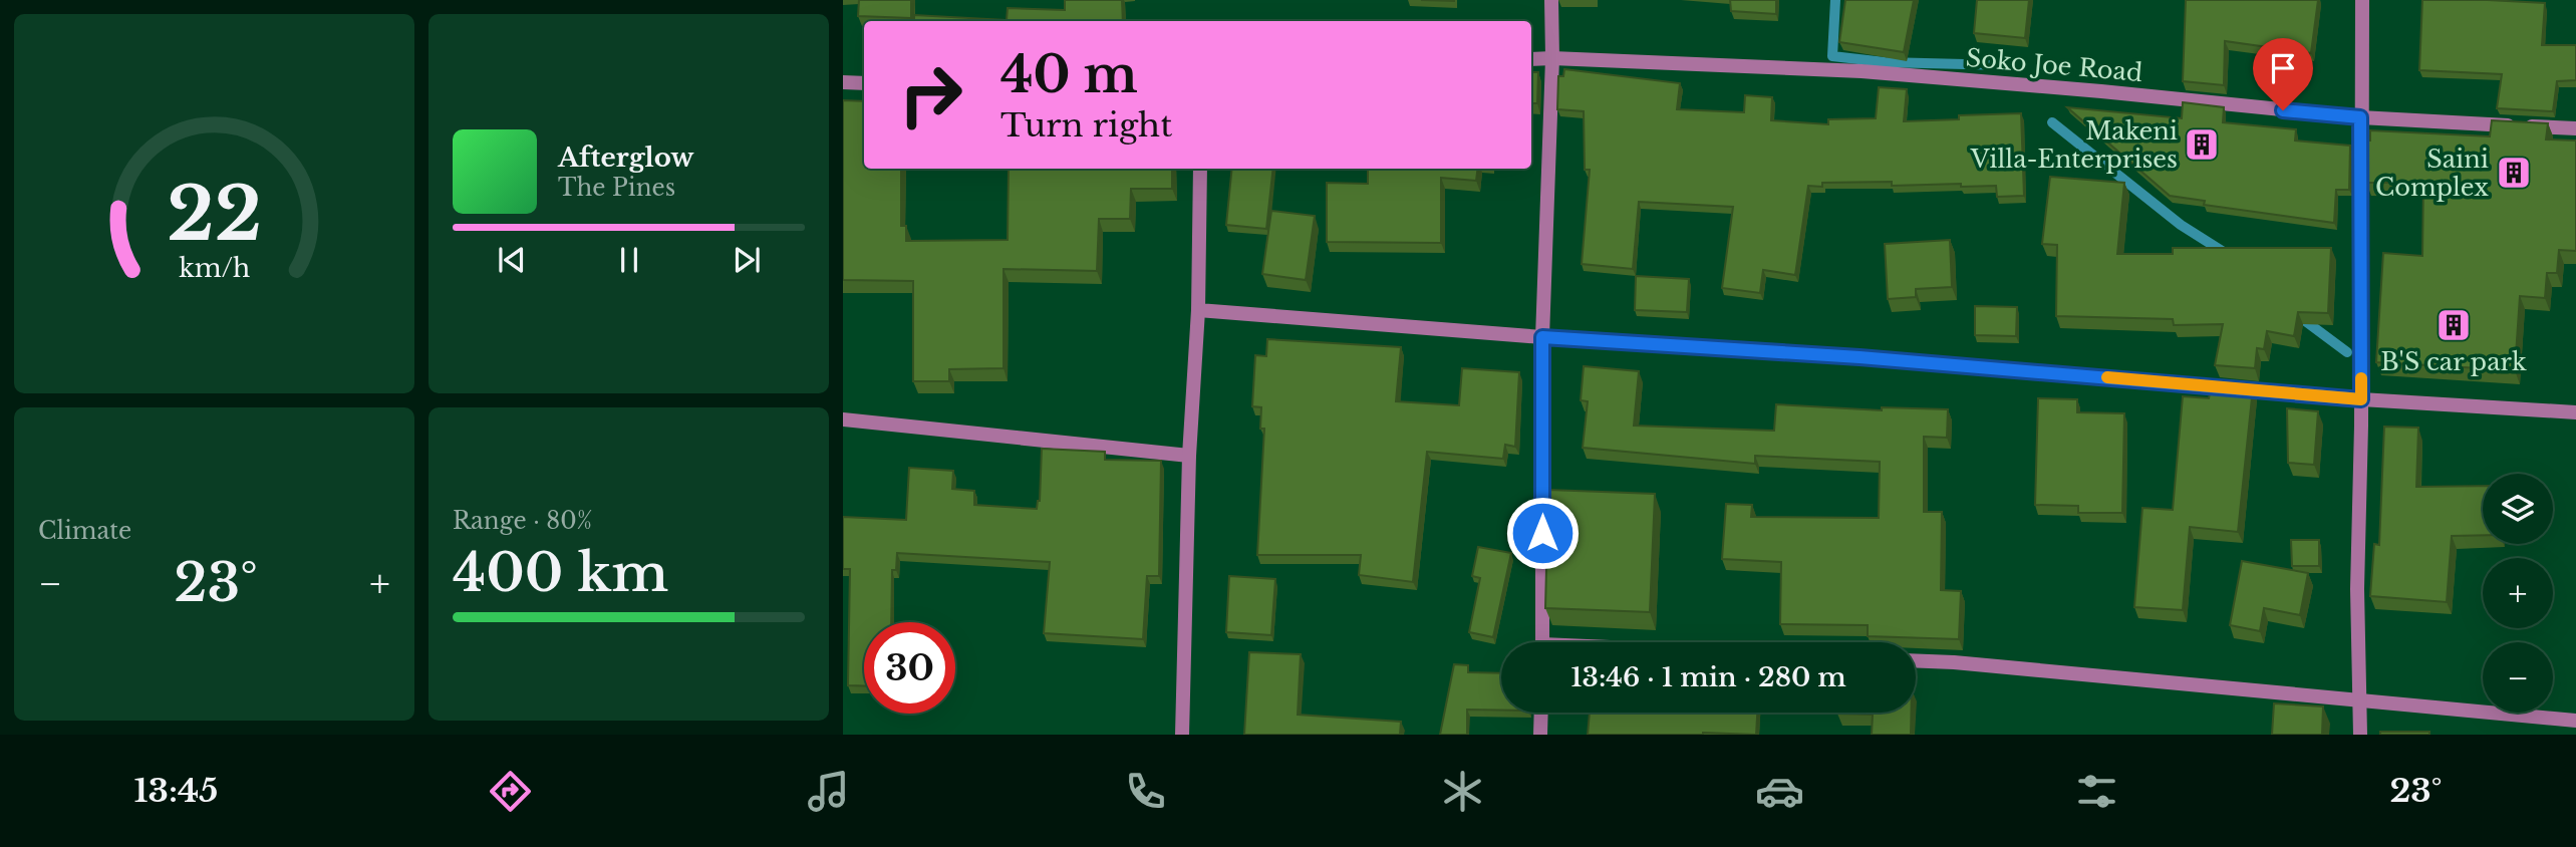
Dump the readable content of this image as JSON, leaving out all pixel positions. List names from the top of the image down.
{
  "streets": {
    "street": ["Soko Joe Road"]
  },
  "places": {
    "building": ["Makeni Villa-Enterprises", "Saini Complex", "B'S car park"]
  },
  "page": {
    "turn": ["40 m", "Turn right"],
    "song": ["Afterglow", "The Pines"],
    "tile": [
      "Climate",
      ["Range · 80%", "400 km"]
    ],
    "map_buttons": ["+", "−"],
    "heat": ["−", "23°", "+"],
    "limit": "30",
    "trip": "13:46 · 1 min · 280 m",
    "tabs": ["13:45", "23°"],
    "gauge": ["22", "km/h"]
  }
}
